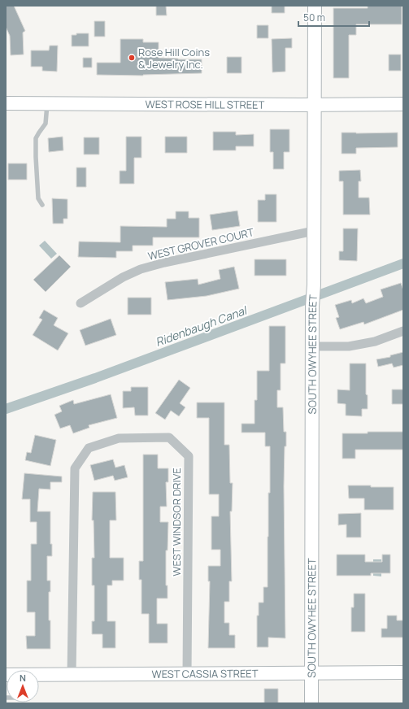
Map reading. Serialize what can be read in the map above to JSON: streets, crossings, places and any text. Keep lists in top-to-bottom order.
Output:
{
  "streets": {
    "street": [
      "WEST ROSE HILL STREET",
      "WEST GROVER COURT",
      "SOUTH OWYHEE STREET",
      "WEST WINDSOR DRIVE",
      "WEST CASSIA STREET"
    ]
  },
  "crossings": [
    ["WEST ROSE HILL STREET", "SOUTH OWYHEE STREET"],
    ["WEST GROVER COURT", "SOUTH OWYHEE STREET"],
    ["SOUTH OWYHEE STREET", "WEST CASSIA STREET"],
    ["WEST WINDSOR DRIVE", "WEST CASSIA STREET"]
  ],
  "water": ["Ridenbaugh Canal"],
  "places": ["Rose Hill Coins & Jewelry Inc."],
  "scale_bar": "50 m",
  "north": "top"
}
